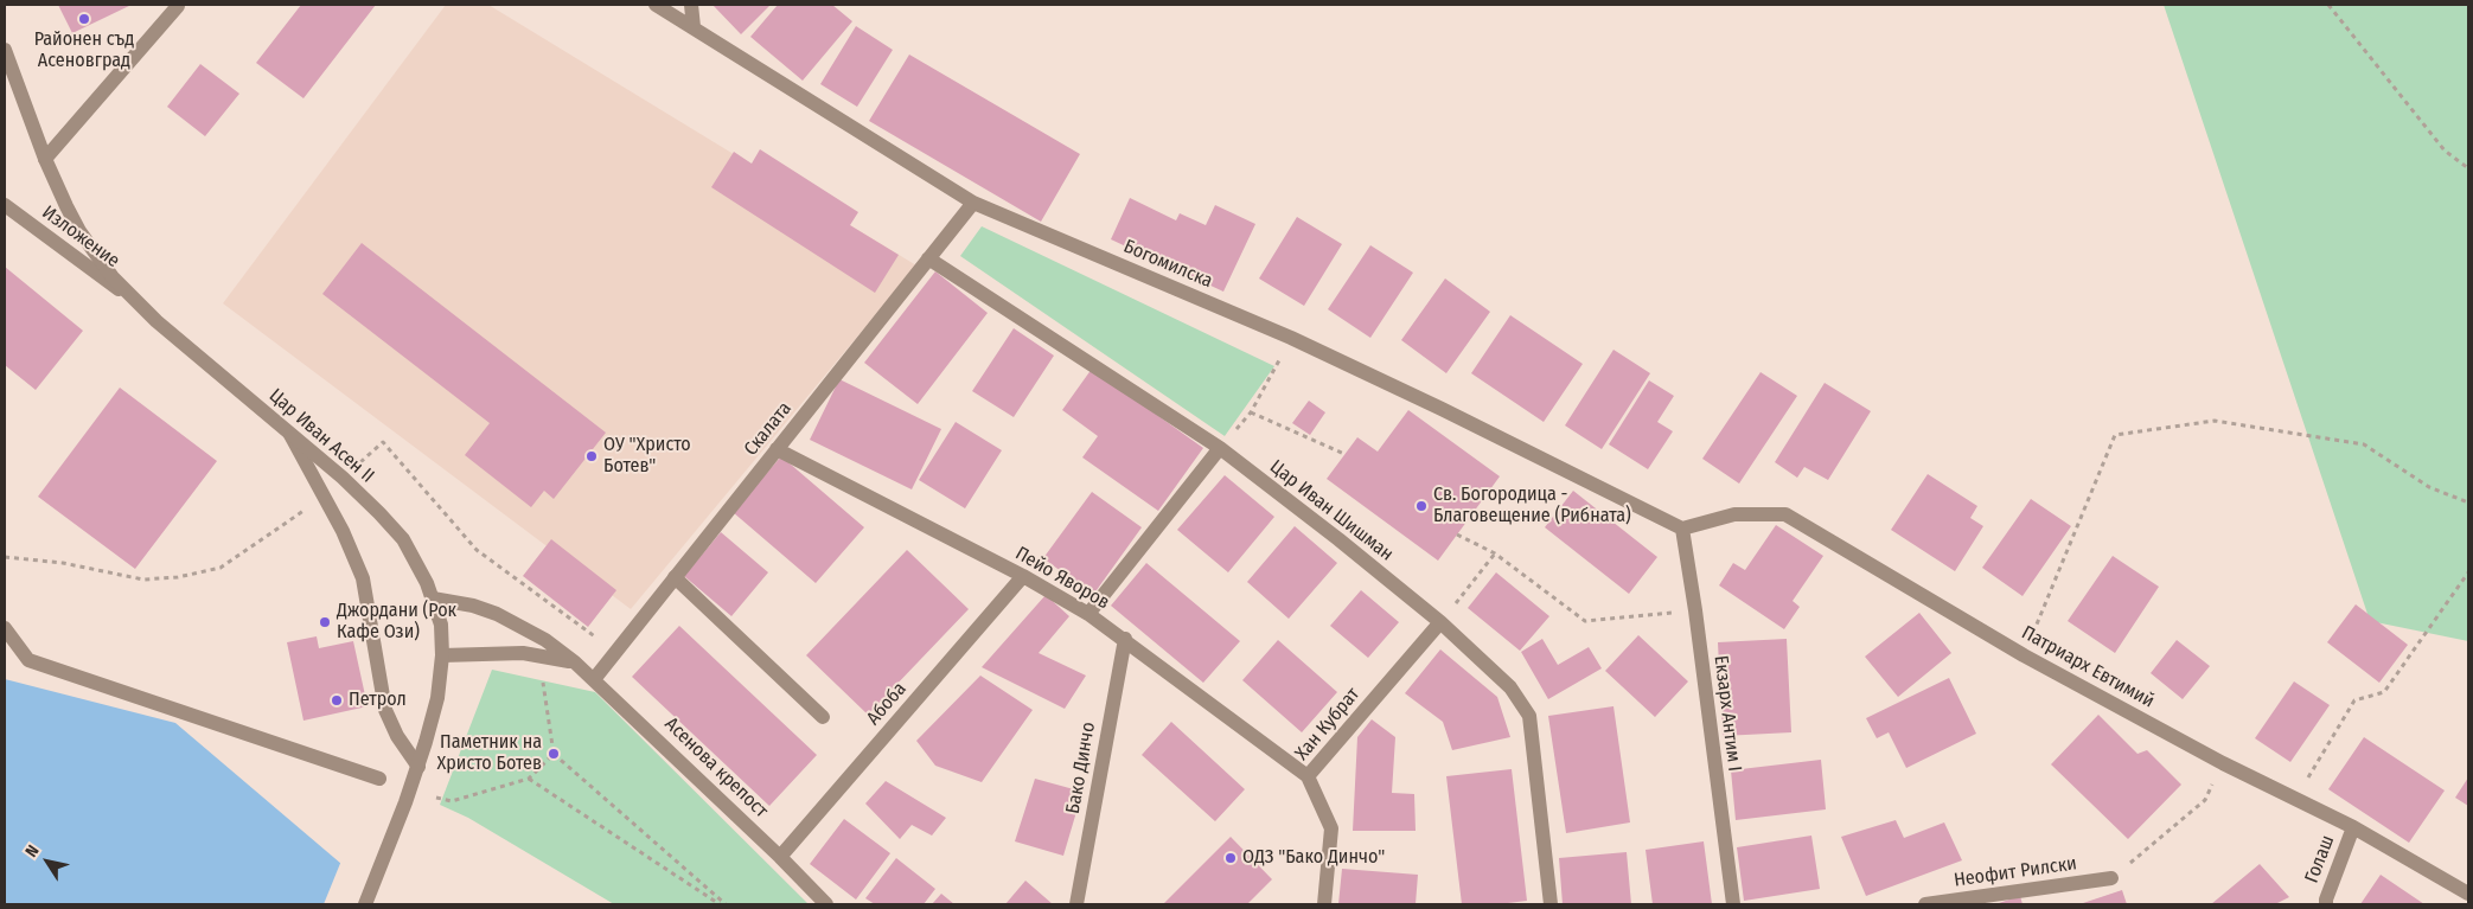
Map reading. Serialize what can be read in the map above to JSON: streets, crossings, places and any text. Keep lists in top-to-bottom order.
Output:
{
  "streets": {
    "street": [
      "Изложение",
      "Богомилска",
      "Скалата",
      "Цар Иван Асен II",
      "Цар Иван Шишман",
      "Пейо Яворов",
      "Патриарх Евтимий",
      "Абоба",
      "Екзарх Антим I",
      "Хан Кубрат",
      "Асенова крепост",
      "Бако Динчо",
      "Голаш",
      "Неофит Рилски"
    ]
  },
  "crossings": [
    ["Изложение", "Цар Иван Асен II"],
    ["Богомилска", "Скалата"],
    ["Богомилска", "Патриарх Евтимий"],
    ["Богомилска", "Екзарх Антим I"],
    ["Скалата", "Цар Иван Шишман"],
    ["Скалата", "Пейо Яворов"],
    ["Скалата", "Асенова крепост"],
    ["Цар Иван Асен II", "Асенова крепост"],
    ["Цар Иван Шишман", "Хан Кубрат"],
    ["Пейо Яворов", "Абоба"],
    ["Пейо Яворов", "Хан Кубрат"],
    ["Пейо Яворов", "Бако Динчо"],
    ["Патриарх Евтимий", "Екзарх Антим I"],
    ["Патриарх Евтимий", "Голаш"],
    ["Абоба", "Асенова крепост"]
  ],
  "places": [
    "Районен съд Асеновград",
    "ОУ \"Христо Ботев\"",
    "Св. Богородица - Благовещение (Рибната)",
    "Джордани (Рок Кафе Ози)",
    "Петрол",
    "Паметник на Христо Ботев",
    "ОДЗ \"Бако Динчо\""
  ],
  "north": "top left"
}
